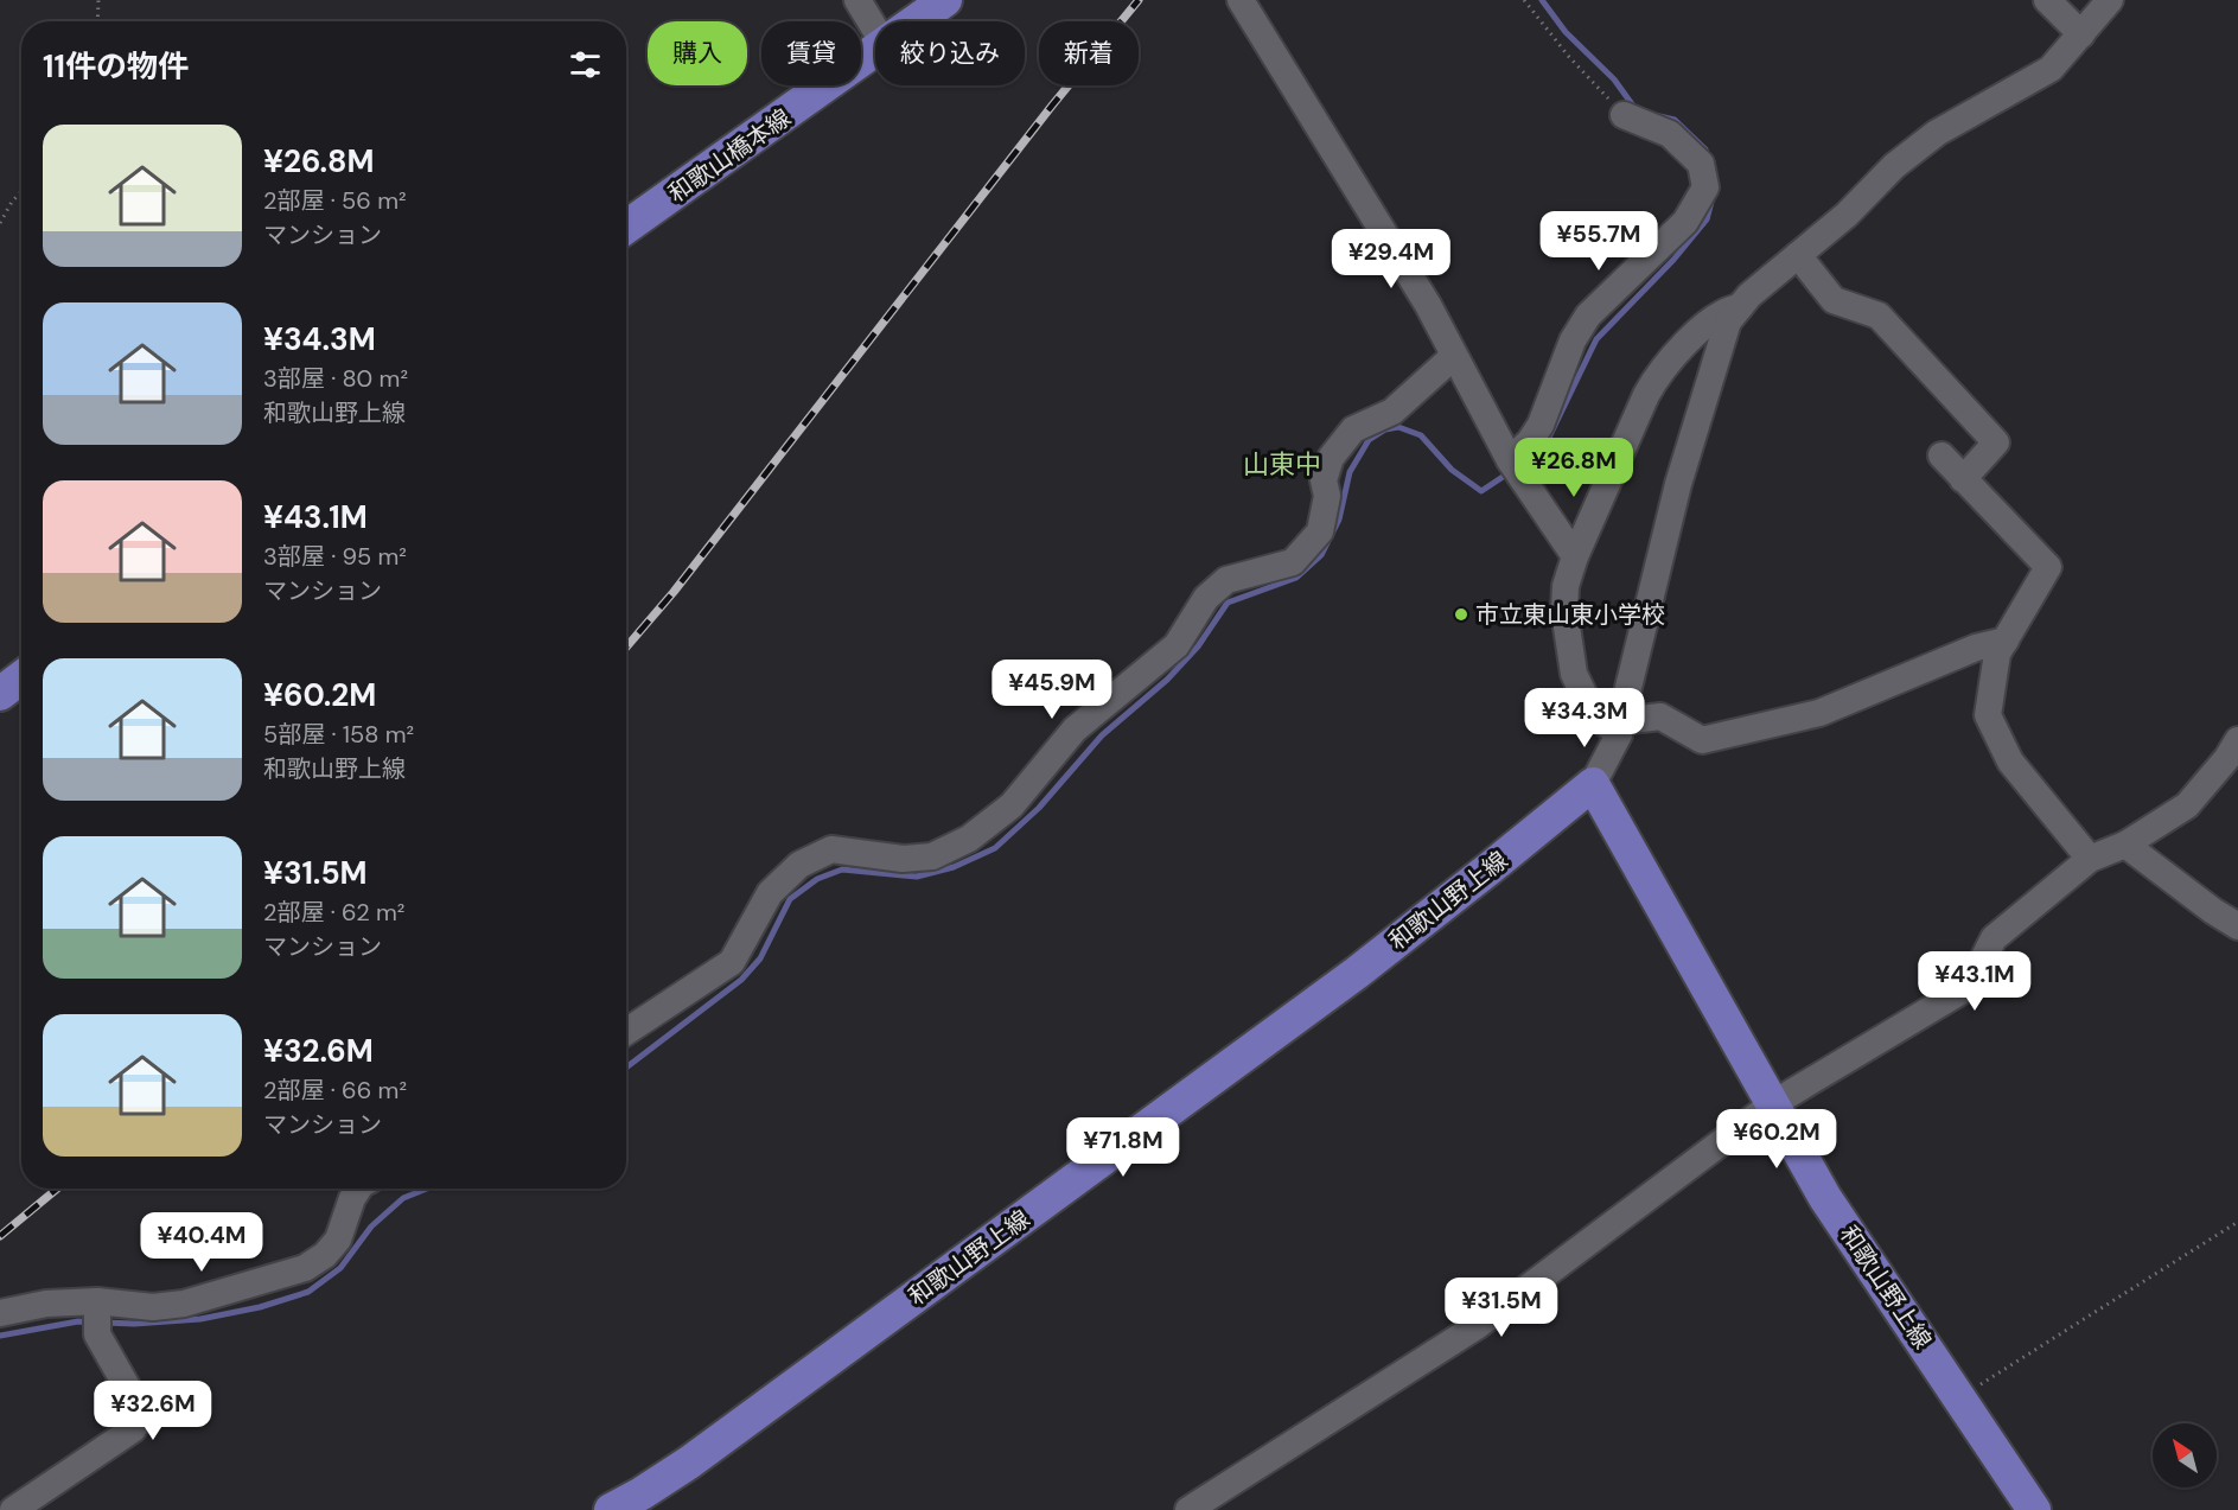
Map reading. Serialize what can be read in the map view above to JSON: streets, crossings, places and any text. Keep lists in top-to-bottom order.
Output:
{
  "streets": {
    "main road": ["和歌山橋本線", "和歌山野上線"]
  },
  "districts": ["山東中"],
  "places": ["市立東山東小学校"],
  "north": "top left",
  "page": {
    "chip": [
      "購入",
      "賃貸",
      "絞り込み",
      "新着"
    ],
    "heading": "11件の物件",
    "list": [
      {
        "name": "¥26.8M",
        "note": "2部屋 · 56 m² · マンション"
      },
      {
        "name": "¥34.3M",
        "note": "3部屋 · 80 m² · 和歌山野上線"
      },
      {
        "name": "¥43.1M",
        "note": "3部屋 · 95 m² · マンション"
      },
      {
        "name": "¥60.2M",
        "note": "5部屋 · 158 m² · 和歌山野上線"
      },
      {
        "name": "¥31.5M",
        "note": "2部屋 · 62 m² · マンション"
      },
      {
        "name": "¥32.6M",
        "note": "2部屋 · 66 m² · マンション"
      }
    ],
    "price": [
      "¥55.7M",
      "¥29.4M",
      "¥26.8M",
      "¥45.9M",
      "¥34.3M",
      "¥43.1M",
      "¥60.2M",
      "¥71.8M",
      "¥40.4M",
      "¥31.5M",
      "¥32.6M"
    ]
  }
}
